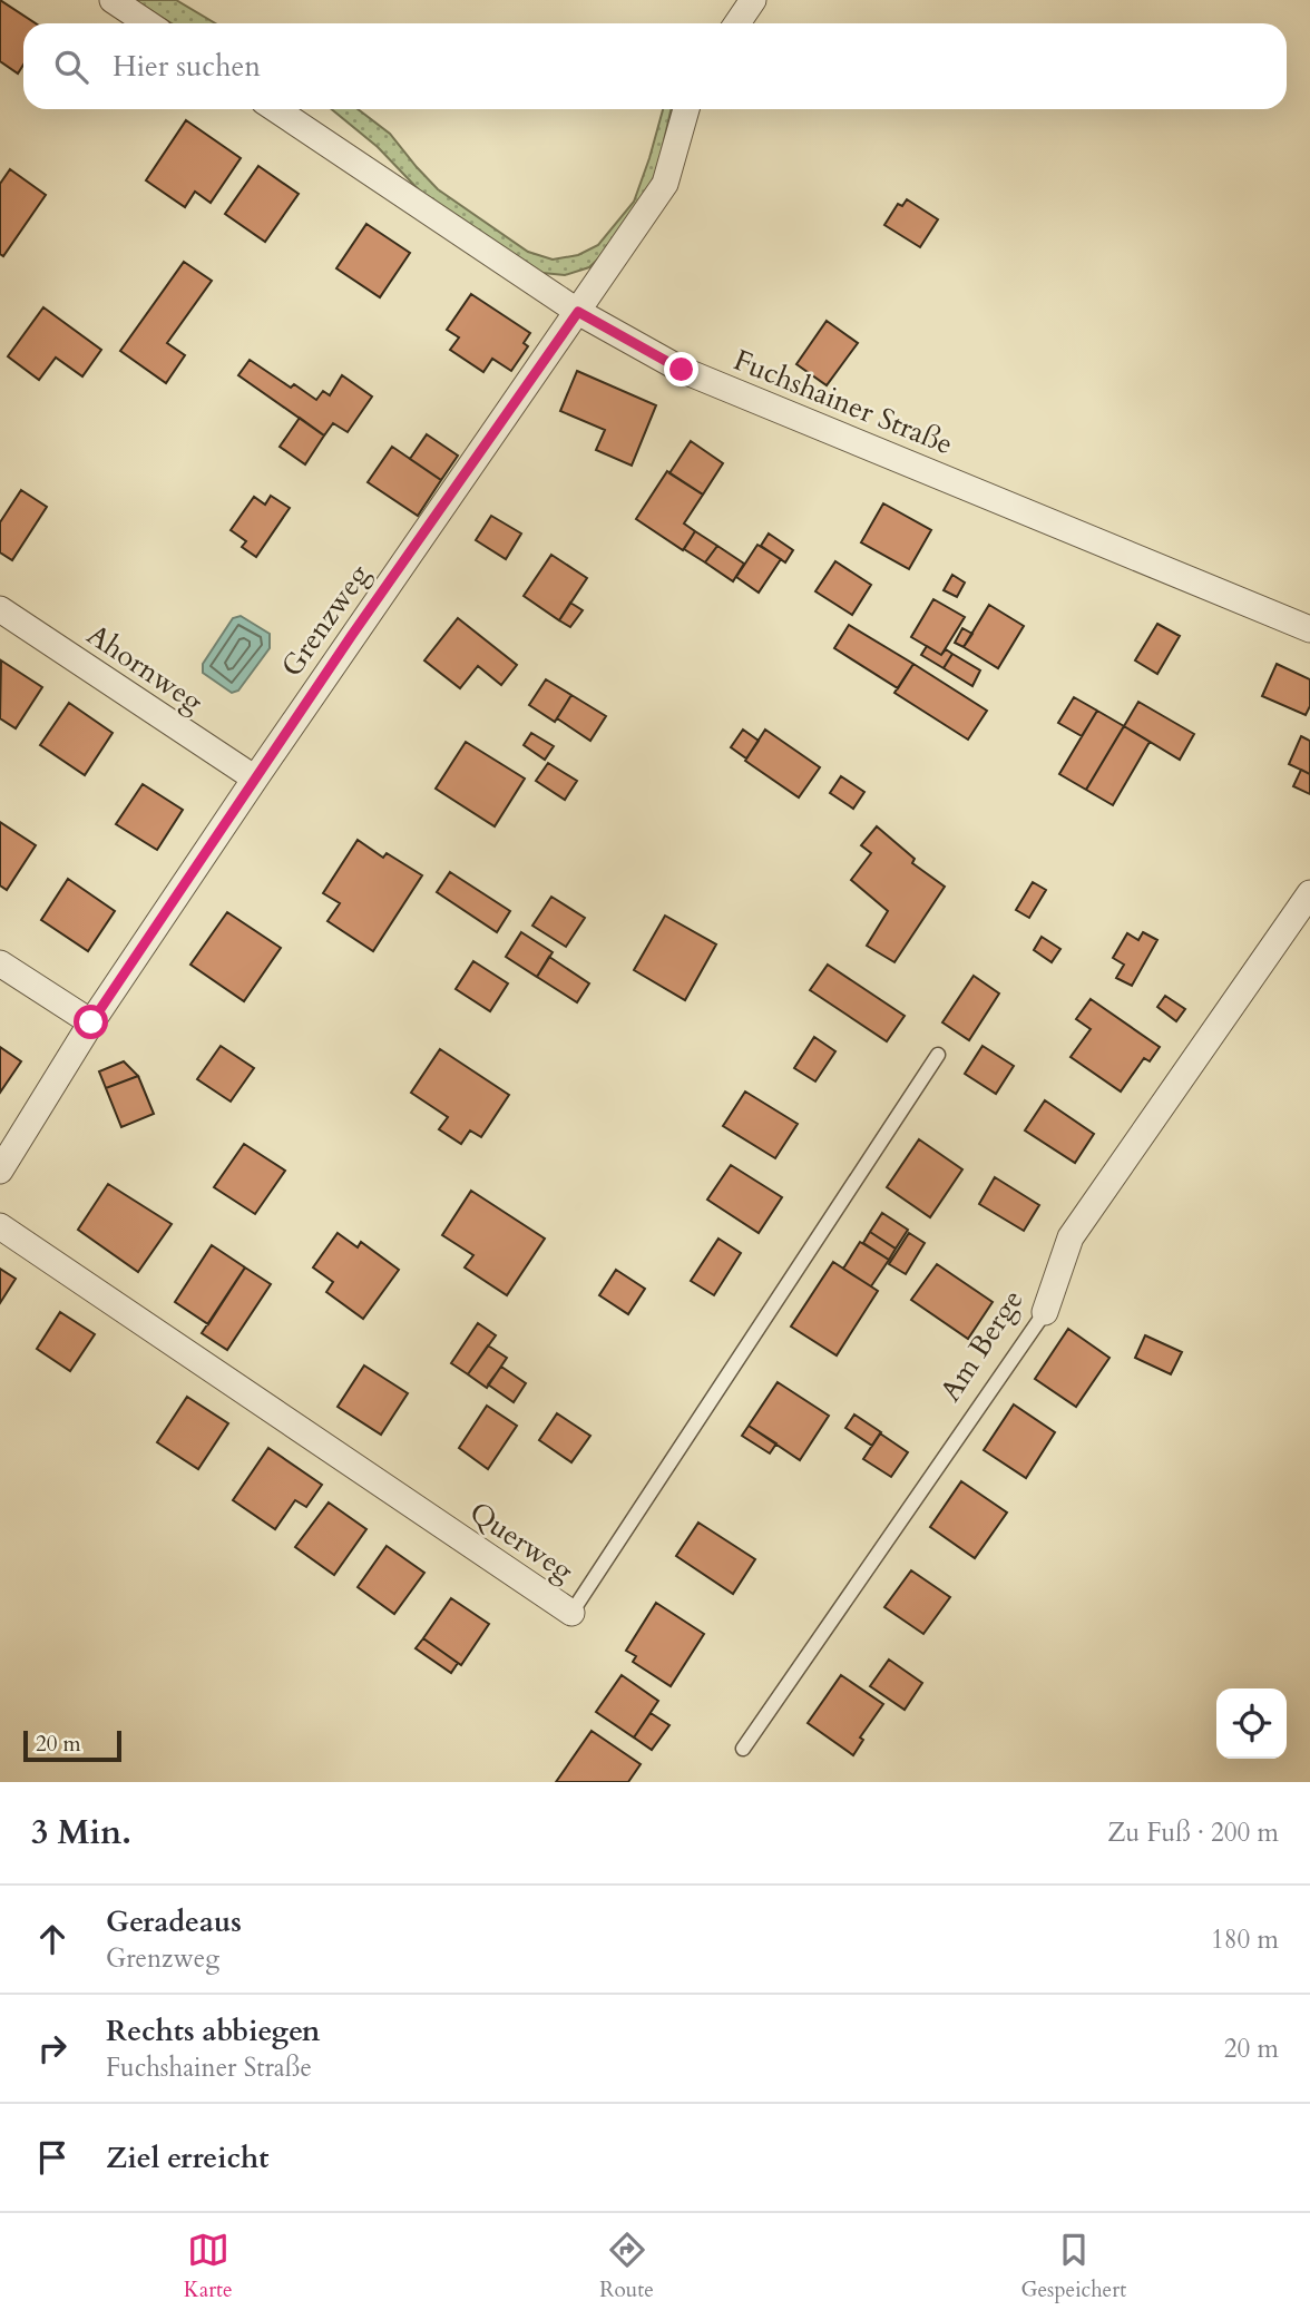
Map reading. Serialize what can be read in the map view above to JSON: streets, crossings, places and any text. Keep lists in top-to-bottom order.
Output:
{
  "streets": {
    "street": [
      "Fuchshainer Straße",
      "Grenzweg",
      "Ahornweg",
      "Am Berge",
      "Querweg"
    ]
  },
  "crossings": [
    ["Fuchshainer Straße", "Grenzweg"],
    ["Grenzweg", "Ahornweg"]
  ],
  "scale_bar": "20 m",
  "page": {
    "search": "Hier suchen",
    "scale": "20 m",
    "heading": ["3 Min.", "Zu Fuß · 200 m"],
    "list": [
      ["Geradeaus", "Grenzweg", "180 m"],
      ["Rechts abbiegen", "Fuchshainer Straße", "20 m"],
      "Ziel erreicht"
    ],
    "nav": ["Karte", "Route", "Gespeichert"]
  }
}
